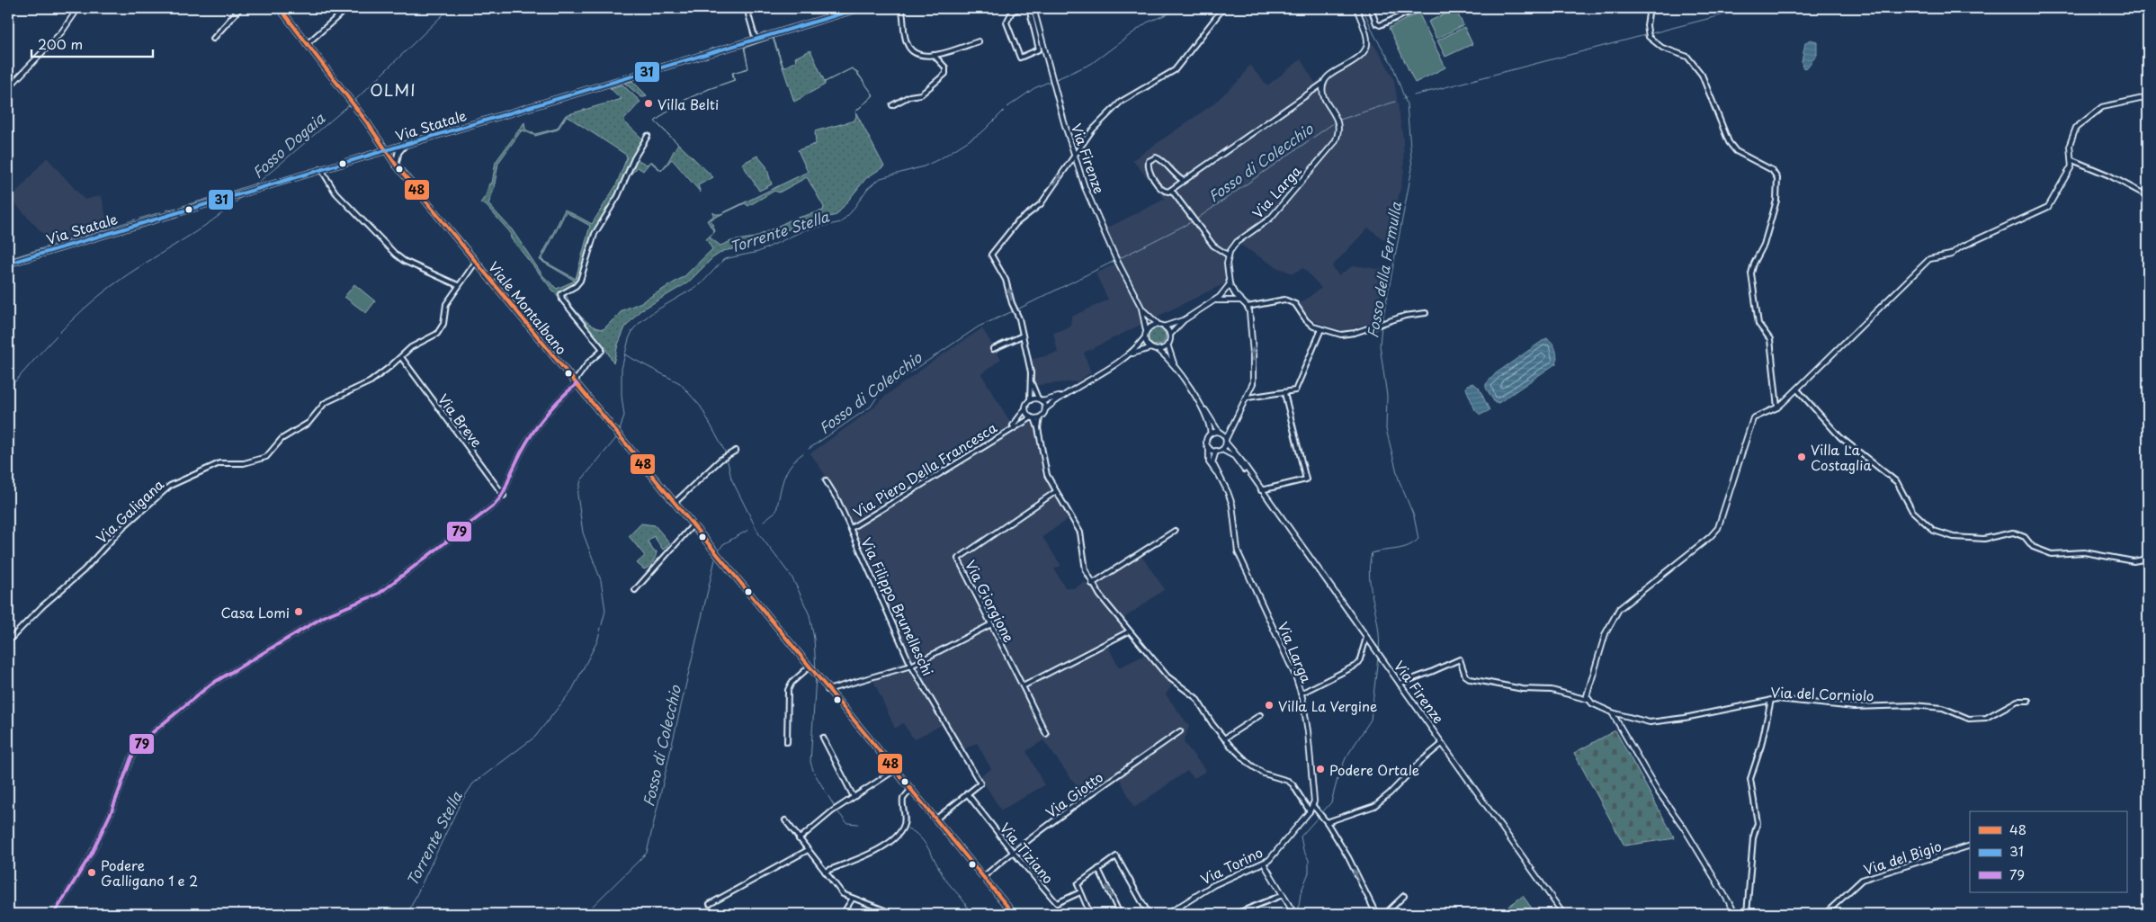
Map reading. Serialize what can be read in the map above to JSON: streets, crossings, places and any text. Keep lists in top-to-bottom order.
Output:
{
  "streets": {
    "main road": ["Via Statale", "Viale Montalbano"],
    "street": [
      "Via Firenze",
      "Via Larga",
      "Via Breve",
      "Via Piero Della Francesca",
      "Via Galigana",
      "Via Giorgione",
      "Via Filippo Brunelleschi",
      "Via del Corniolo",
      "Via Giotto",
      "Via Tiziano",
      "Via del Bigio",
      "Via Torino"
    ]
  },
  "crossings": [
    ["Via Statale", "Viale Montalbano"],
    ["Via Firenze", "Via Larga"],
    ["Via Larga", "Via Torino"],
    ["Viale Montalbano", "Via Galigana"],
    ["Viale Montalbano", "Via Filippo Brunelleschi"],
    ["Viale Montalbano", "Via Giotto"],
    ["Via Breve", "Via Galigana"],
    ["Via Piero Della Francesca", "Via Filippo Brunelleschi"],
    ["Via Filippo Brunelleschi", "Via Tiziano"],
    ["Via Giotto", "Via Tiziano"]
  ],
  "districts": ["OLMI"],
  "water": [
    "Fosso Dogaia",
    "Fosso di Colecchio",
    "Torrente Stella",
    "Fosso della Fermulla"
  ],
  "places": [
    "Villa Belti",
    "Villa La Costaglia",
    "Casa Lomi",
    "Villa La Vergine",
    "Podere Ortale",
    "Podere Galligano 1 e 2"
  ],
  "lines": ["transit line 48", "transit line 31", "transit line 79"],
  "legend": ["48", "31", "79"],
  "scale_bar": "200 m"
}
